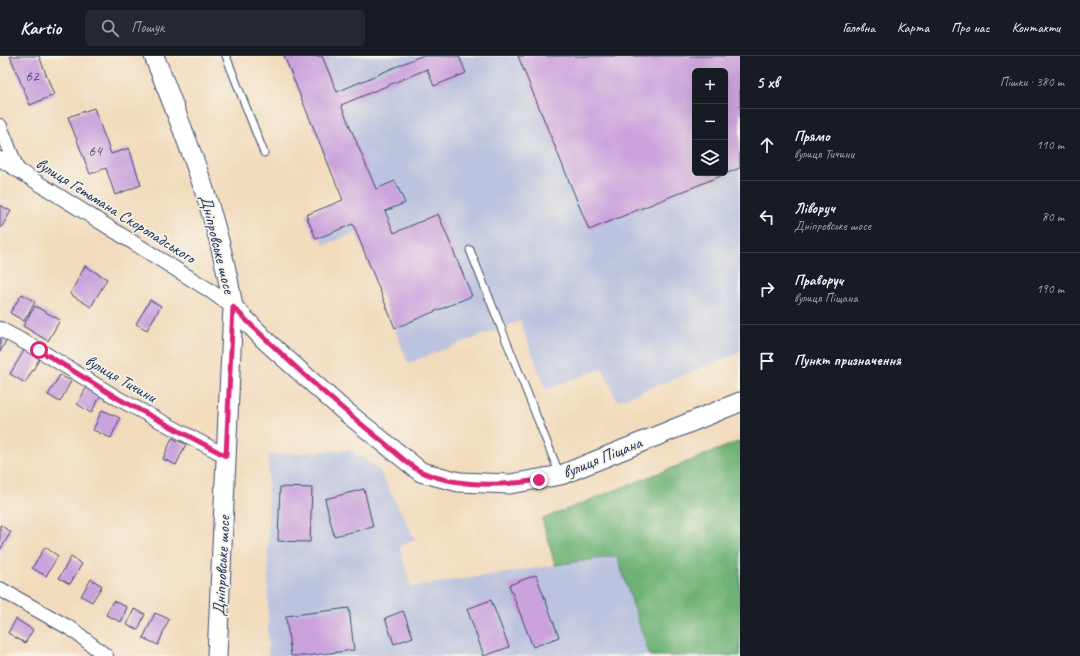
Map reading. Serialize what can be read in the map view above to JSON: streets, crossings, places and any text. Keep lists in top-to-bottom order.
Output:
{
  "streets": {
    "street": [
      "вулиця Гетьмана Скоропадського",
      "Дніпровське шосе",
      "вулиця Тичини",
      "вулиця Піщана"
    ]
  },
  "crossings": [
    ["вулиця Гетьмана Скоропадського", "Дніпровське шосе"],
    ["вулиця Гетьмана Скоропадського", "вулиця Піщана"],
    ["Дніпровське шосе", "вулиця Тичини"],
    ["Дніпровське шосе", "вулиця Піщана"]
  ],
  "house_numbers": ["62", "64"],
  "page": {
    "header": "Kartio",
    "search": "Пошук",
    "nav": [
      "Головна",
      "Карта",
      "Про нас",
      "Контакти"
    ],
    "heading": ["5 хв", "Пішки · 380 m"],
    "map_buttons": ["+", "−"],
    "list": [
      ["Прямо", "вулиця Тичини", "110 m"],
      ["Ліворуч", "Дніпровське шосе", "80 m"],
      ["Праворуч", "вулиця Піщана", "190 m"],
      "Пункт призначення"
    ]
  }
}
